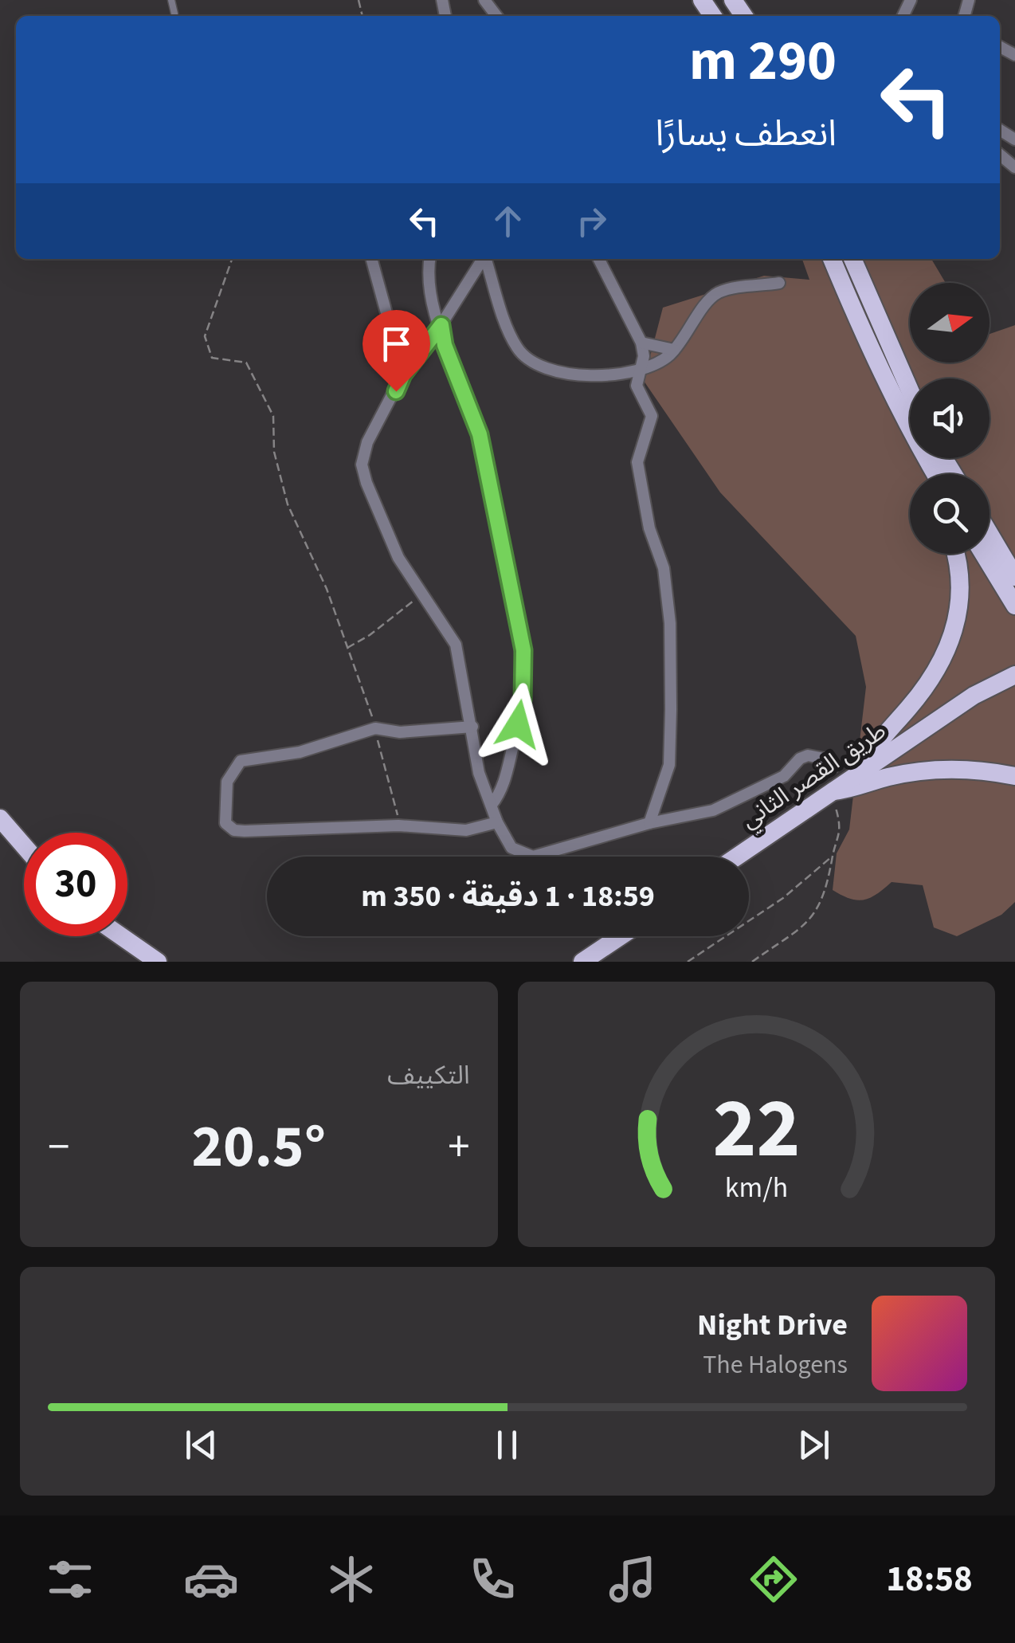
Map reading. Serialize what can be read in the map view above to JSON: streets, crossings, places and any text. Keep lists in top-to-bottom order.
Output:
{
  "streets": {
    "main road": ["طريق القصر الثاني"]
  },
  "north": "right",
  "page": {
    "turn": ["290 m", "انعطف يسارًا"],
    "limit": "30",
    "trip": "18:59 · 1 دقيقة · 350 m",
    "tile": "التكييف",
    "heat": ["−", "20.5°", "+"],
    "song": ["Night Drive", "The Halogens"],
    "tabs": "18:58",
    "gauge": ["22", "km/h"]
  }
}
